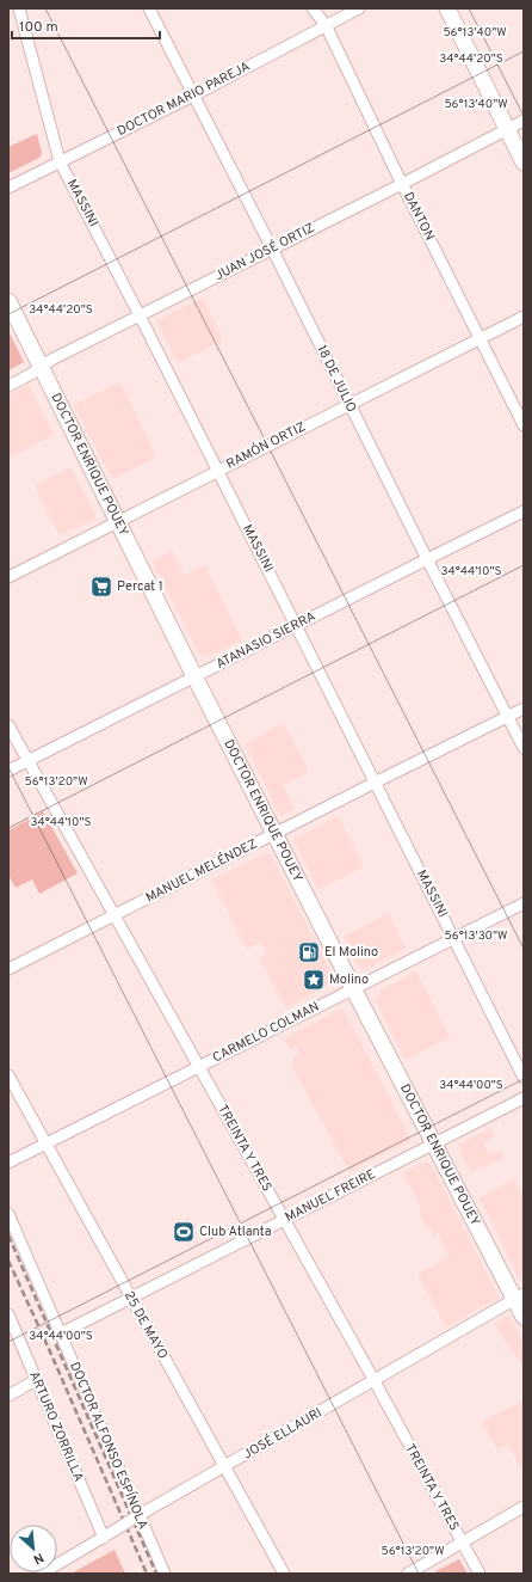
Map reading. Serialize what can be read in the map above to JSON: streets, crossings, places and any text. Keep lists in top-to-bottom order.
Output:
{
  "streets": {
    "street": [
      "DOCTOR MARIO PAREJA",
      "MASSINI",
      "DANTON",
      "JUAN JOSÉ ORTIZ",
      "18 DE JULIO",
      "RAMÓN ORTIZ",
      "DOCTOR ENRIQUE POUEY",
      "ATANASIO SIERRA",
      "MANUEL MELÉNDEZ",
      "CARMELO COLMAN",
      "TREINTA Y TRES",
      "MANUEL FREIRE",
      "25 DE MAYO",
      "ARTURO ZORRILLA",
      "JOSÉ ELLAURI",
      "DOCTOR ALFONSO ESPÍNOLA"
    ]
  },
  "crossings": [
    ["DOCTOR MARIO PAREJA", "MASSINI"],
    ["DOCTOR MARIO PAREJA", "DANTON"],
    ["DOCTOR MARIO PAREJA", "18 DE JULIO"],
    ["MASSINI", "JUAN JOSÉ ORTIZ"],
    ["MASSINI", "RAMÓN ORTIZ"],
    ["MASSINI", "ATANASIO SIERRA"],
    ["MASSINI", "MANUEL MELÉNDEZ"],
    ["MASSINI", "CARMELO COLMAN"],
    ["DANTON", "JUAN JOSÉ ORTIZ"],
    ["DANTON", "RAMÓN ORTIZ"],
    ["JUAN JOSÉ ORTIZ", "18 DE JULIO"],
    ["JUAN JOSÉ ORTIZ", "DOCTOR ENRIQUE POUEY"],
    ["18 DE JULIO", "RAMÓN ORTIZ"],
    ["18 DE JULIO", "ATANASIO SIERRA"],
    ["18 DE JULIO", "MANUEL MELÉNDEZ"],
    ["RAMÓN ORTIZ", "DOCTOR ENRIQUE POUEY"],
    ["DOCTOR ENRIQUE POUEY", "ATANASIO SIERRA"],
    ["DOCTOR ENRIQUE POUEY", "MANUEL MELÉNDEZ"],
    ["DOCTOR ENRIQUE POUEY", "CARMELO COLMAN"],
    ["DOCTOR ENRIQUE POUEY", "MANUEL FREIRE"],
    ["DOCTOR ENRIQUE POUEY", "JOSÉ ELLAURI"],
    ["ATANASIO SIERRA", "TREINTA Y TRES"],
    ["MANUEL MELÉNDEZ", "TREINTA Y TRES"],
    ["CARMELO COLMAN", "TREINTA Y TRES"],
    ["CARMELO COLMAN", "25 DE MAYO"],
    ["TREINTA Y TRES", "MANUEL FREIRE"],
    ["TREINTA Y TRES", "JOSÉ ELLAURI"],
    ["MANUEL FREIRE", "25 DE MAYO"],
    ["MANUEL FREIRE", "DOCTOR ALFONSO ESPÍNOLA"],
    ["25 DE MAYO", "JOSÉ ELLAURI"],
    ["ARTURO ZORRILLA", "JOSÉ ELLAURI"],
    ["JOSÉ ELLAURI", "DOCTOR ALFONSO ESPÍNOLA"]
  ],
  "places": {
    "supermarket": ["Percat 1"],
    "fuel station": ["El Molino"],
    "place": ["Molino"],
    "sports": ["Club Atlanta"]
  },
  "scale_bar": "100 m",
  "north": "bottom right",
  "coordinates": [
    "56°13'40\"W",
    "34°44'20\"S",
    "34°44'10\"S",
    "56°13'20\"W",
    "56°13'30\"W",
    "34°44'00\"S"
  ]
}
